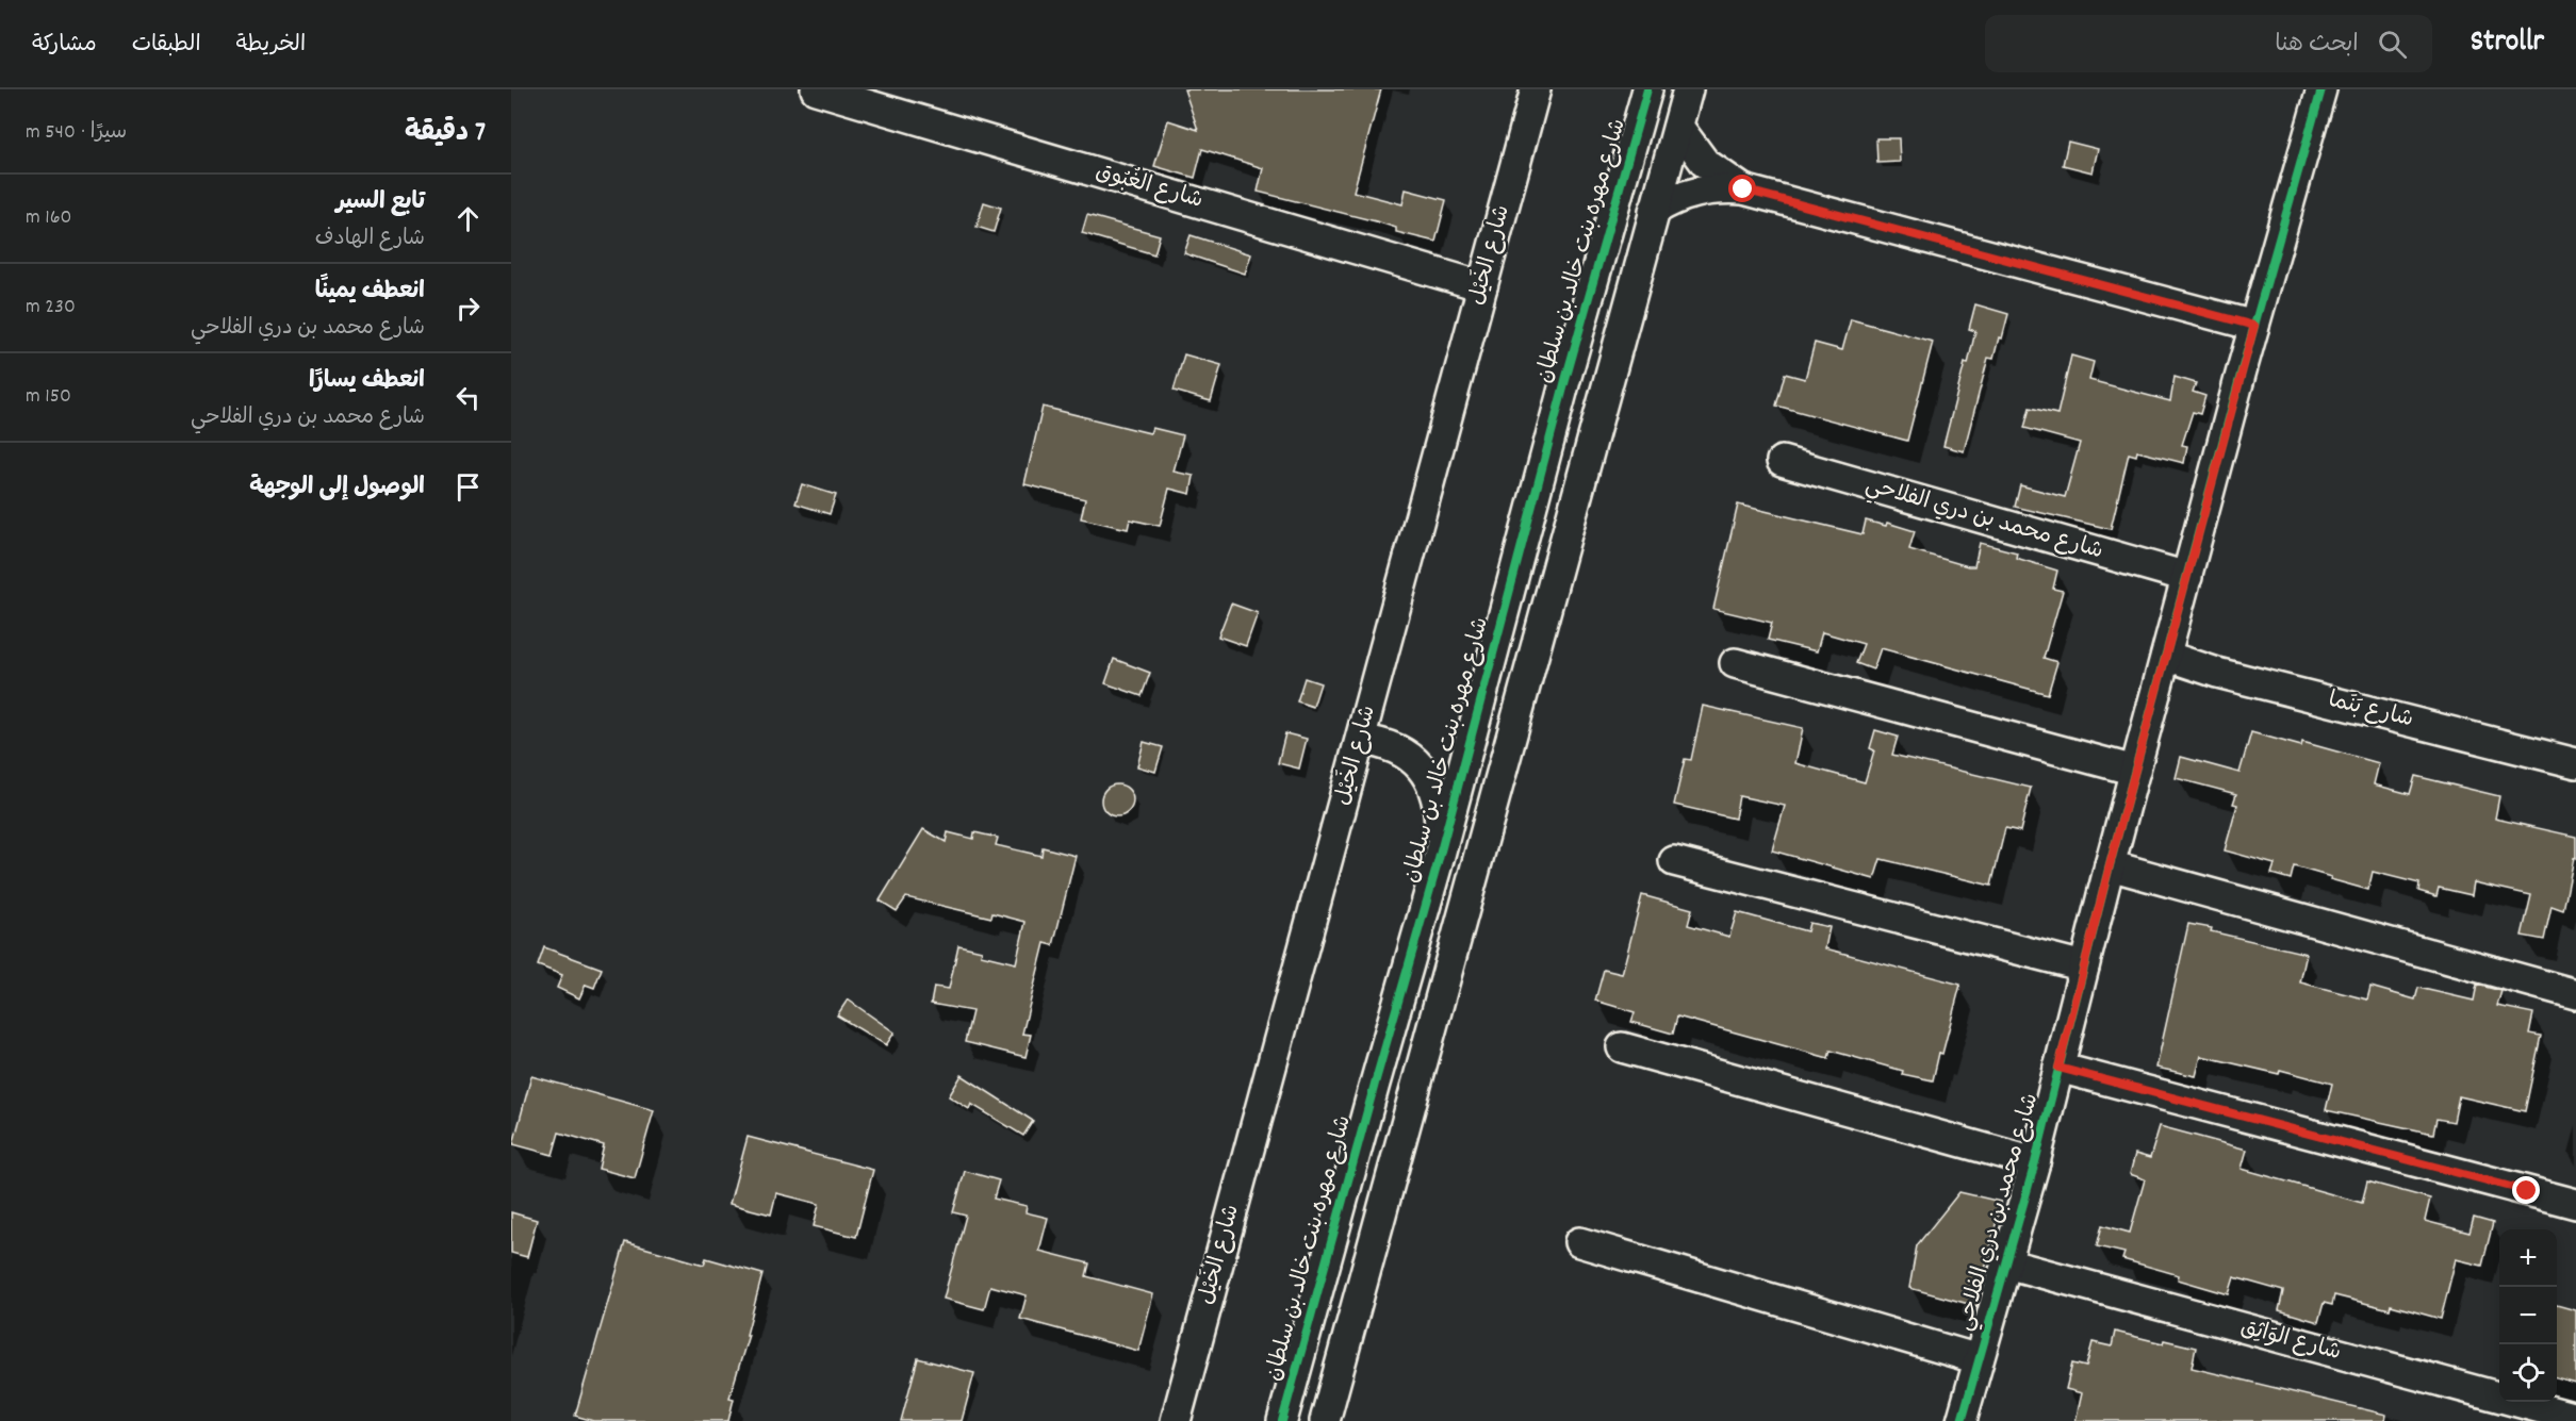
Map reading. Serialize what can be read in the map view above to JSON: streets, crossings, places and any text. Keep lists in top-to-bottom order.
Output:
{
  "streets": {
    "street": [
      "شارع الغُبُوق",
      "شارع مهره بنت خالد بن سلطان",
      "شارع الخَيْل",
      "شارع محمد بن دري الفلاحي",
      "شارع بَنَما",
      "شارع الوَاثِق"
    ]
  },
  "crossings": [
    ["شارع الغُبُوق", "شارع الخَيْل"],
    ["شارع محمد بن دري الفلاحي", "شارع بَنَما"],
    ["شارع محمد بن دري الفلاحي", "شارع الوَاثِق"]
  ],
  "page": {
    "header": "Strollr",
    "search": "ابحث هنا",
    "nav": ["الخريطة", "الطبقات", "مشاركة"],
    "heading": ["7 دقيقة", "سيرًا · 540 m"],
    "list": [
      ["تابع السير", "شارع الهادف", "160 m"],
      ["انعطف يمينًا", "شارع محمد بن دري الفلاحي", "230 m"],
      ["انعطف يسارًا", "شارع محمد بن دري الفلاحي", "150 m"],
      "الوصول إلى الوجهة"
    ],
    "map_buttons": ["+", "−"]
  }
}
